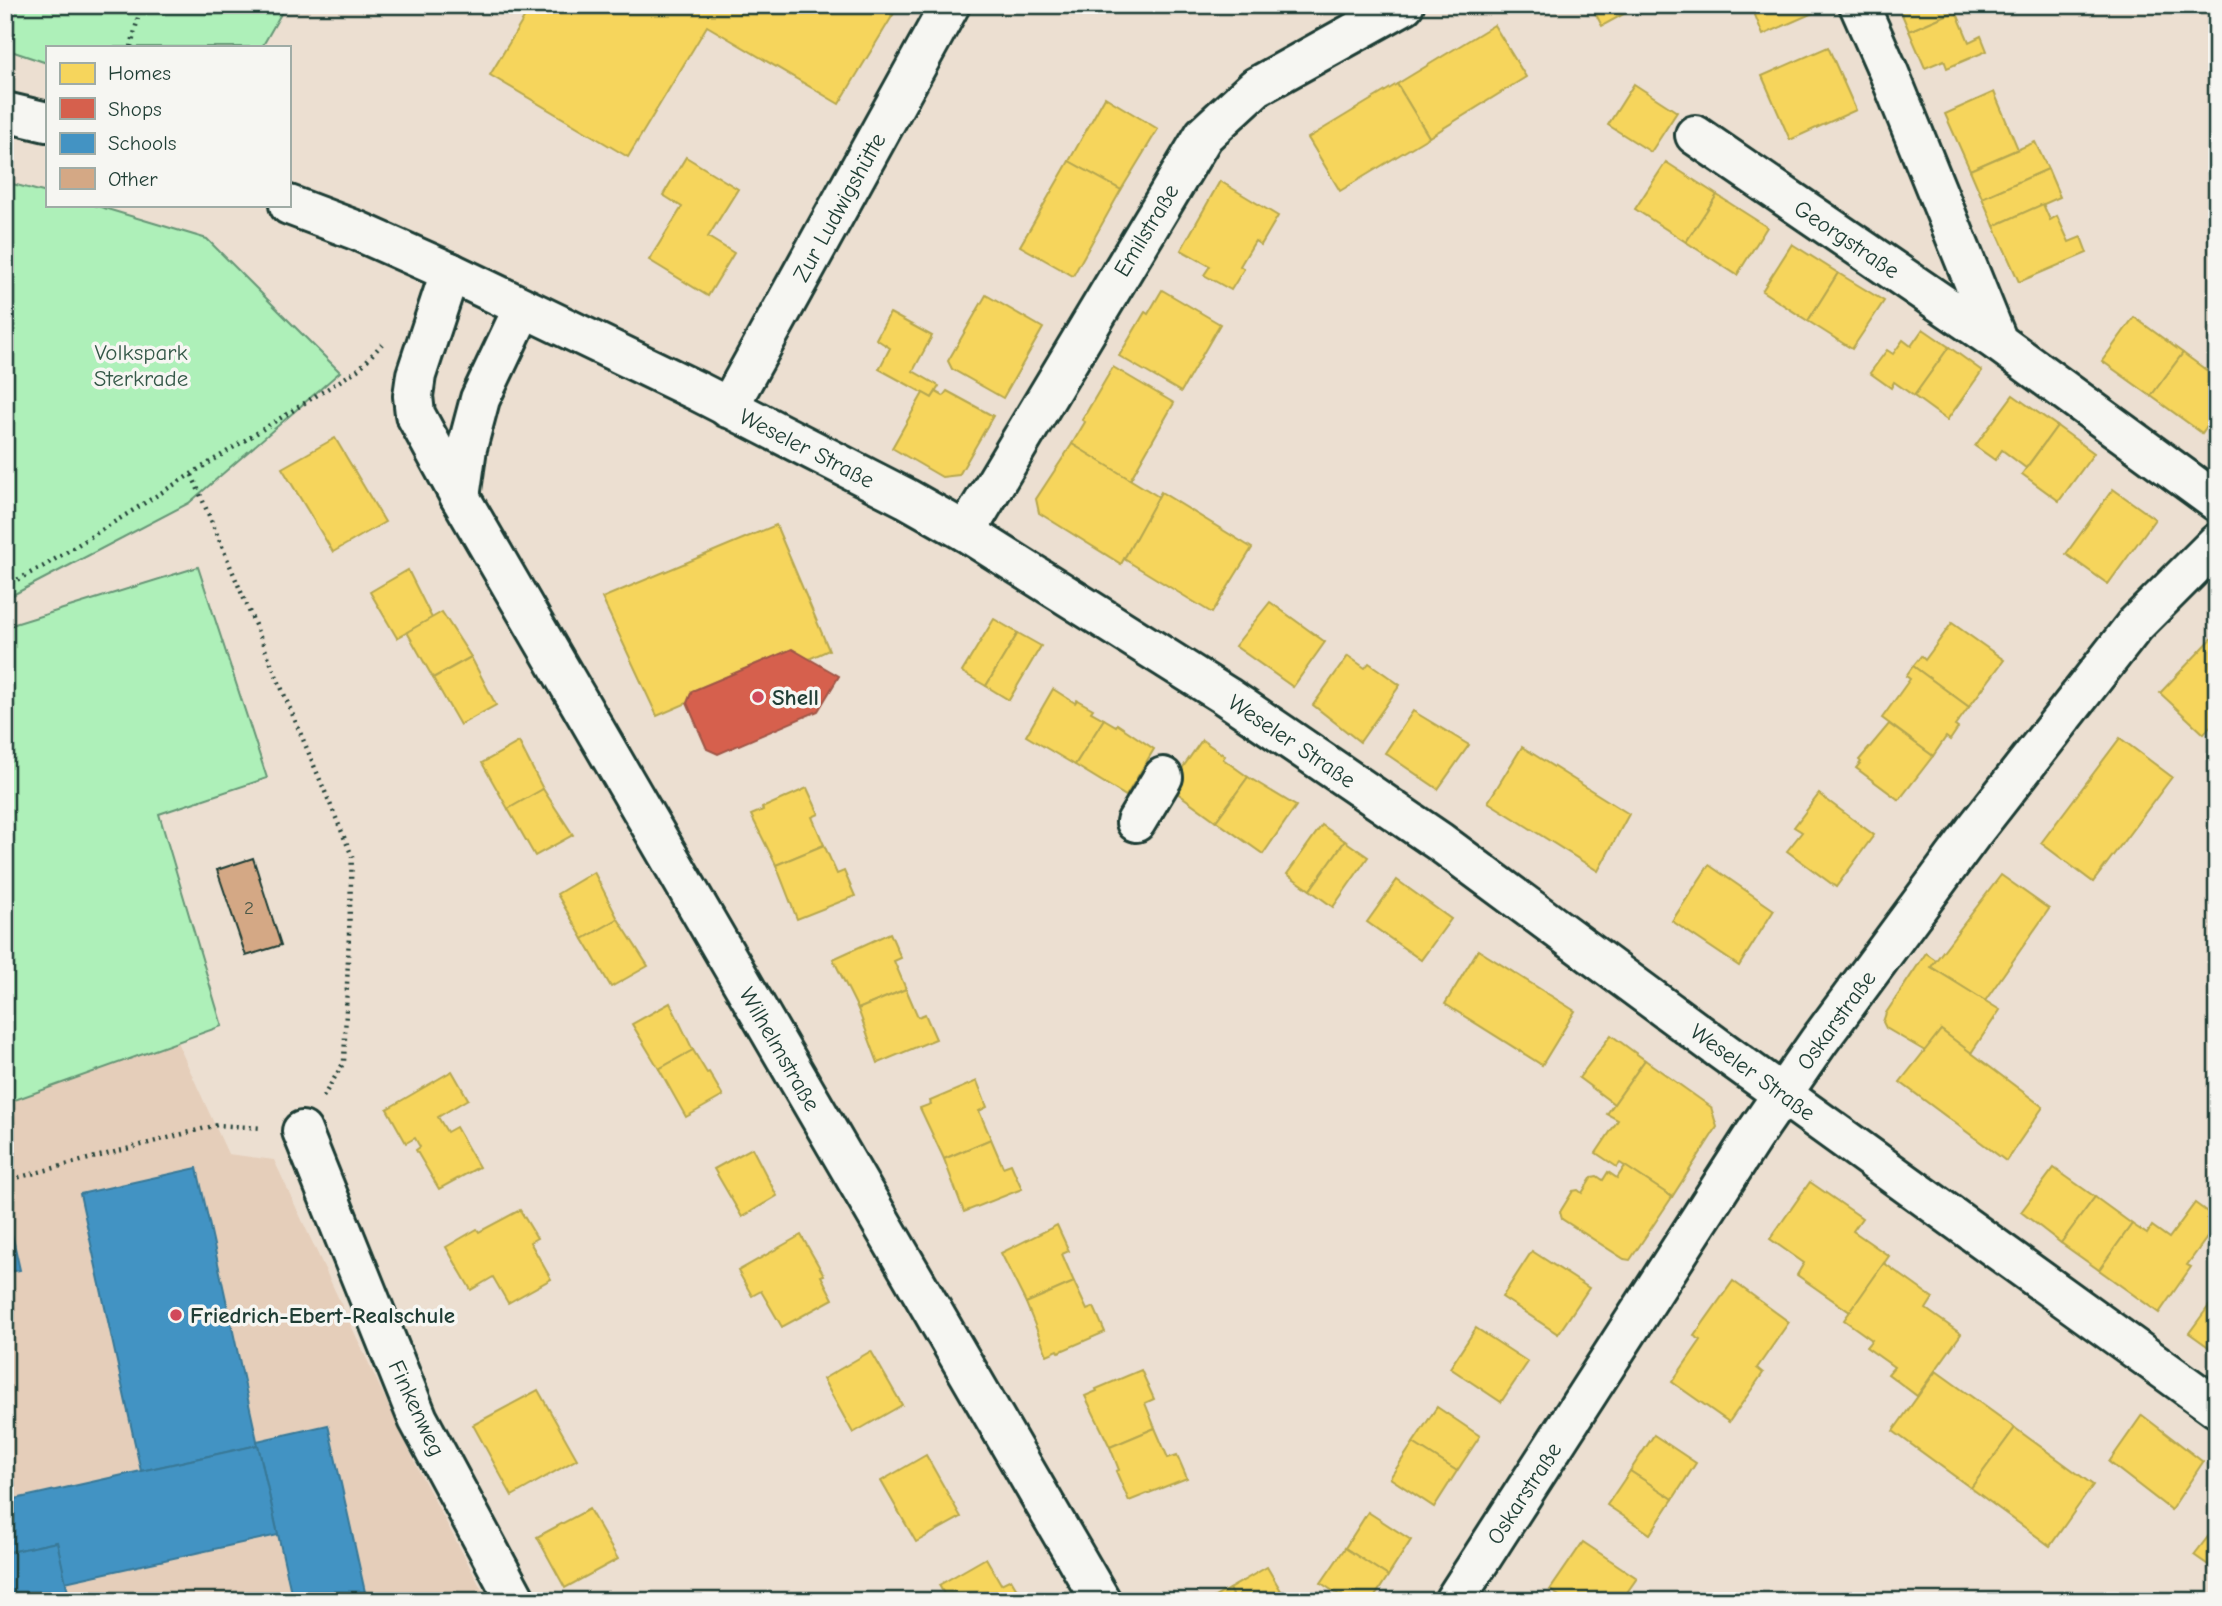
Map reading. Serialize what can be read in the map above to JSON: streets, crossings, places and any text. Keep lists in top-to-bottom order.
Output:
{
  "streets": {
    "street": [
      "Zur Ludwigshütte",
      "Emilstraße",
      "Georgstraße",
      "Weseler Straße",
      "Oskarstraße",
      "Wilhelmstraße",
      "Finkenweg"
    ]
  },
  "crossings": [
    ["Zur Ludwigshütte", "Weseler Straße"],
    ["Emilstraße", "Weseler Straße"],
    ["Weseler Straße", "Oskarstraße"],
    ["Weseler Straße", "Wilhelmstraße"]
  ],
  "parks": ["Volkspark Sterkrade"],
  "places": ["Shell", "Friedrich-Ebert-Realschule"],
  "house_numbers": ["2"],
  "legend": [
    "Homes",
    "Shops",
    "Schools",
    "Other"
  ]
}
